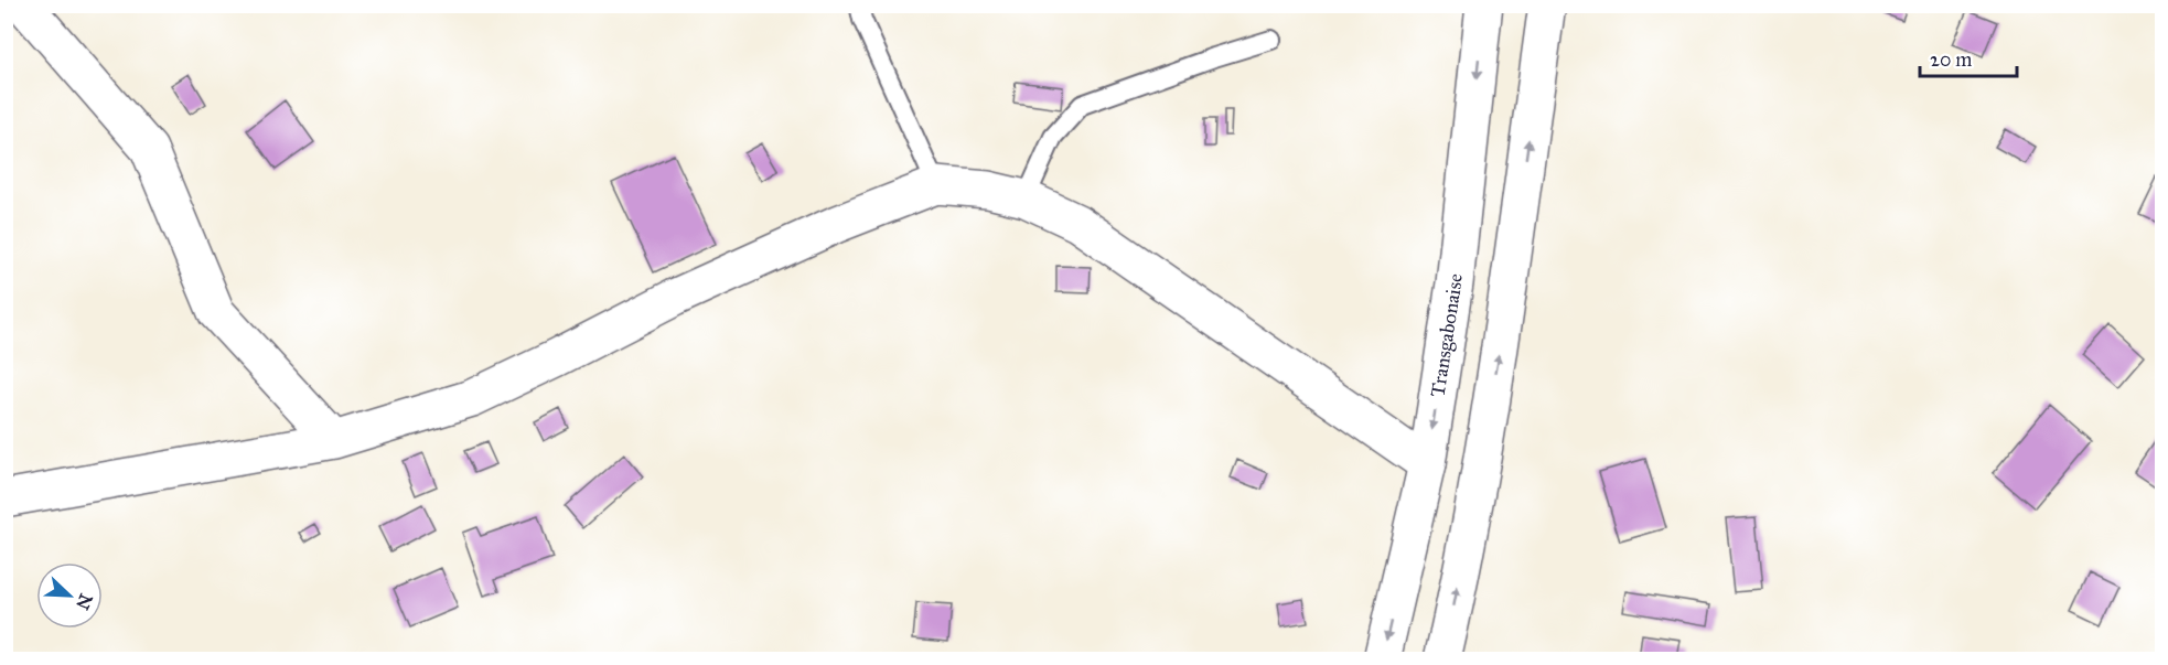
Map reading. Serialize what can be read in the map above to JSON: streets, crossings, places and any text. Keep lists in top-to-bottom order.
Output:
{
  "streets": {
    "main road": ["Transgabonaise"]
  },
  "scale_bar": "20 m",
  "north": "bottom right"
}
